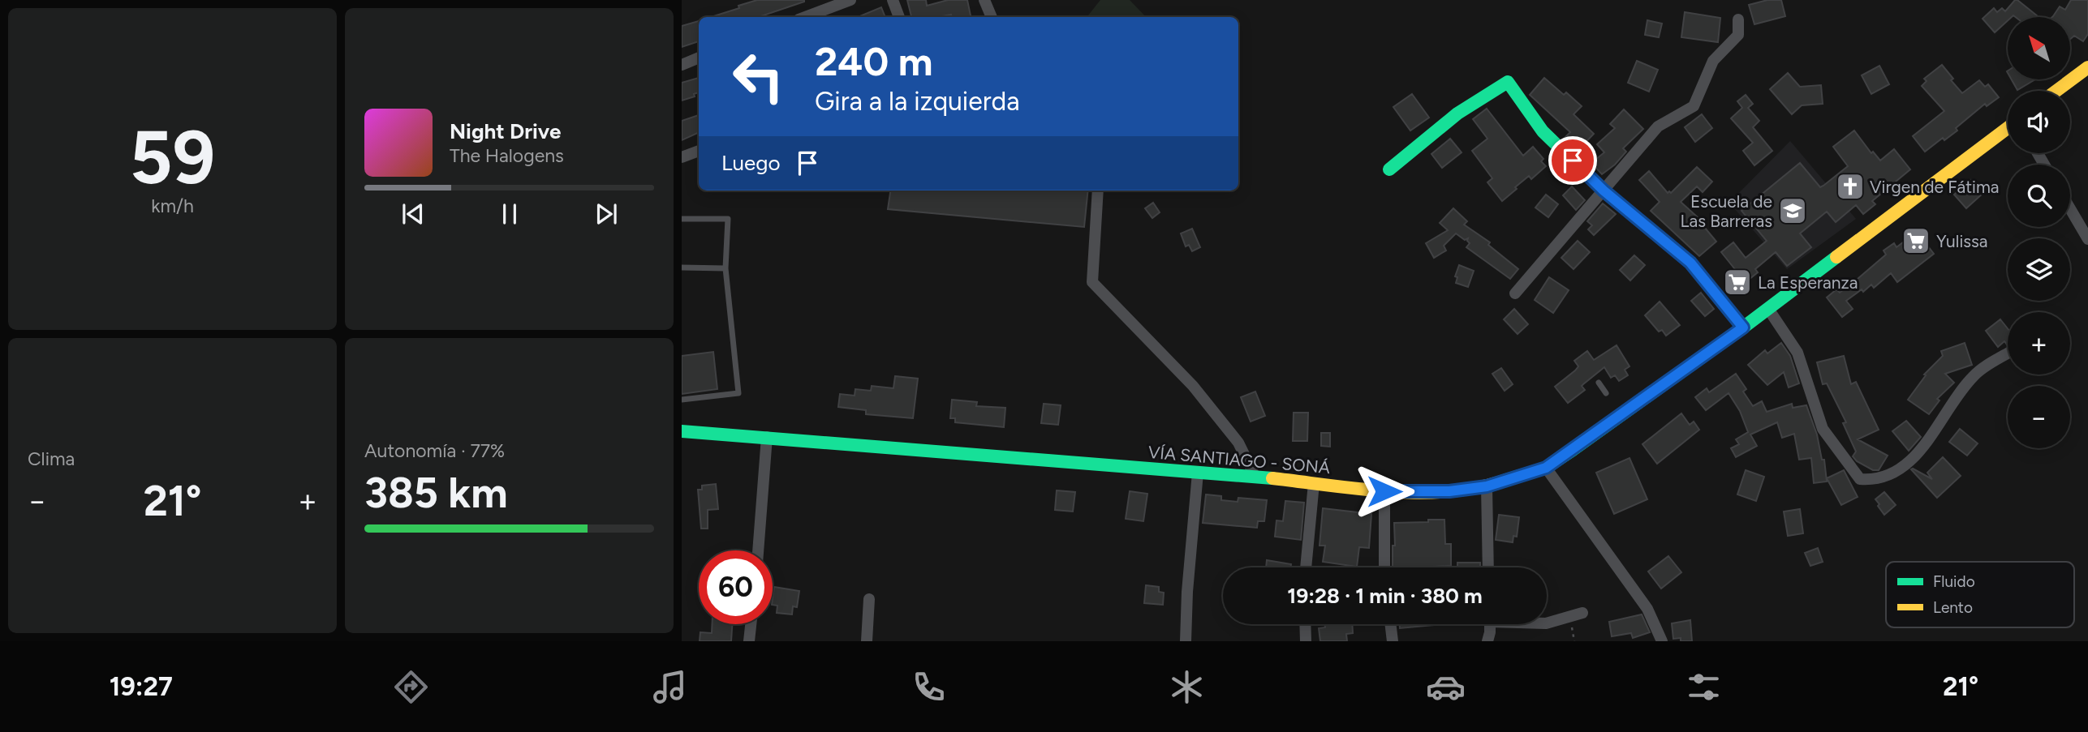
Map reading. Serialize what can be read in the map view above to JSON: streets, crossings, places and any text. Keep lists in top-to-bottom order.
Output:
{
  "streets": {
    "main road": ["VÍA SANTIAGO - SONÁ"]
  },
  "places": {
    "church": ["Virgen de Fátima"],
    "school or university": ["Escuela de Las Barreras"],
    "supermarket": ["Yulissa", "La Esperanza"]
  },
  "legend": ["Fluido", "Lento"],
  "north": "top left",
  "page": {
    "tile": [
      ["59", "km/h"],
      "Clima",
      ["Autonomía · 77%", "385 km"]
    ],
    "map_buttons": ["+", "−"],
    "turn": ["240 m", "Gira a la izquierda"],
    "song": ["Night Drive", "The Halogens"],
    "then": "Luego",
    "heat": ["−", "21°", "+"],
    "limit": "60",
    "trip": "19:28 · 1 min · 380 m",
    "tabs": ["19:27", "21°"]
  }
}
